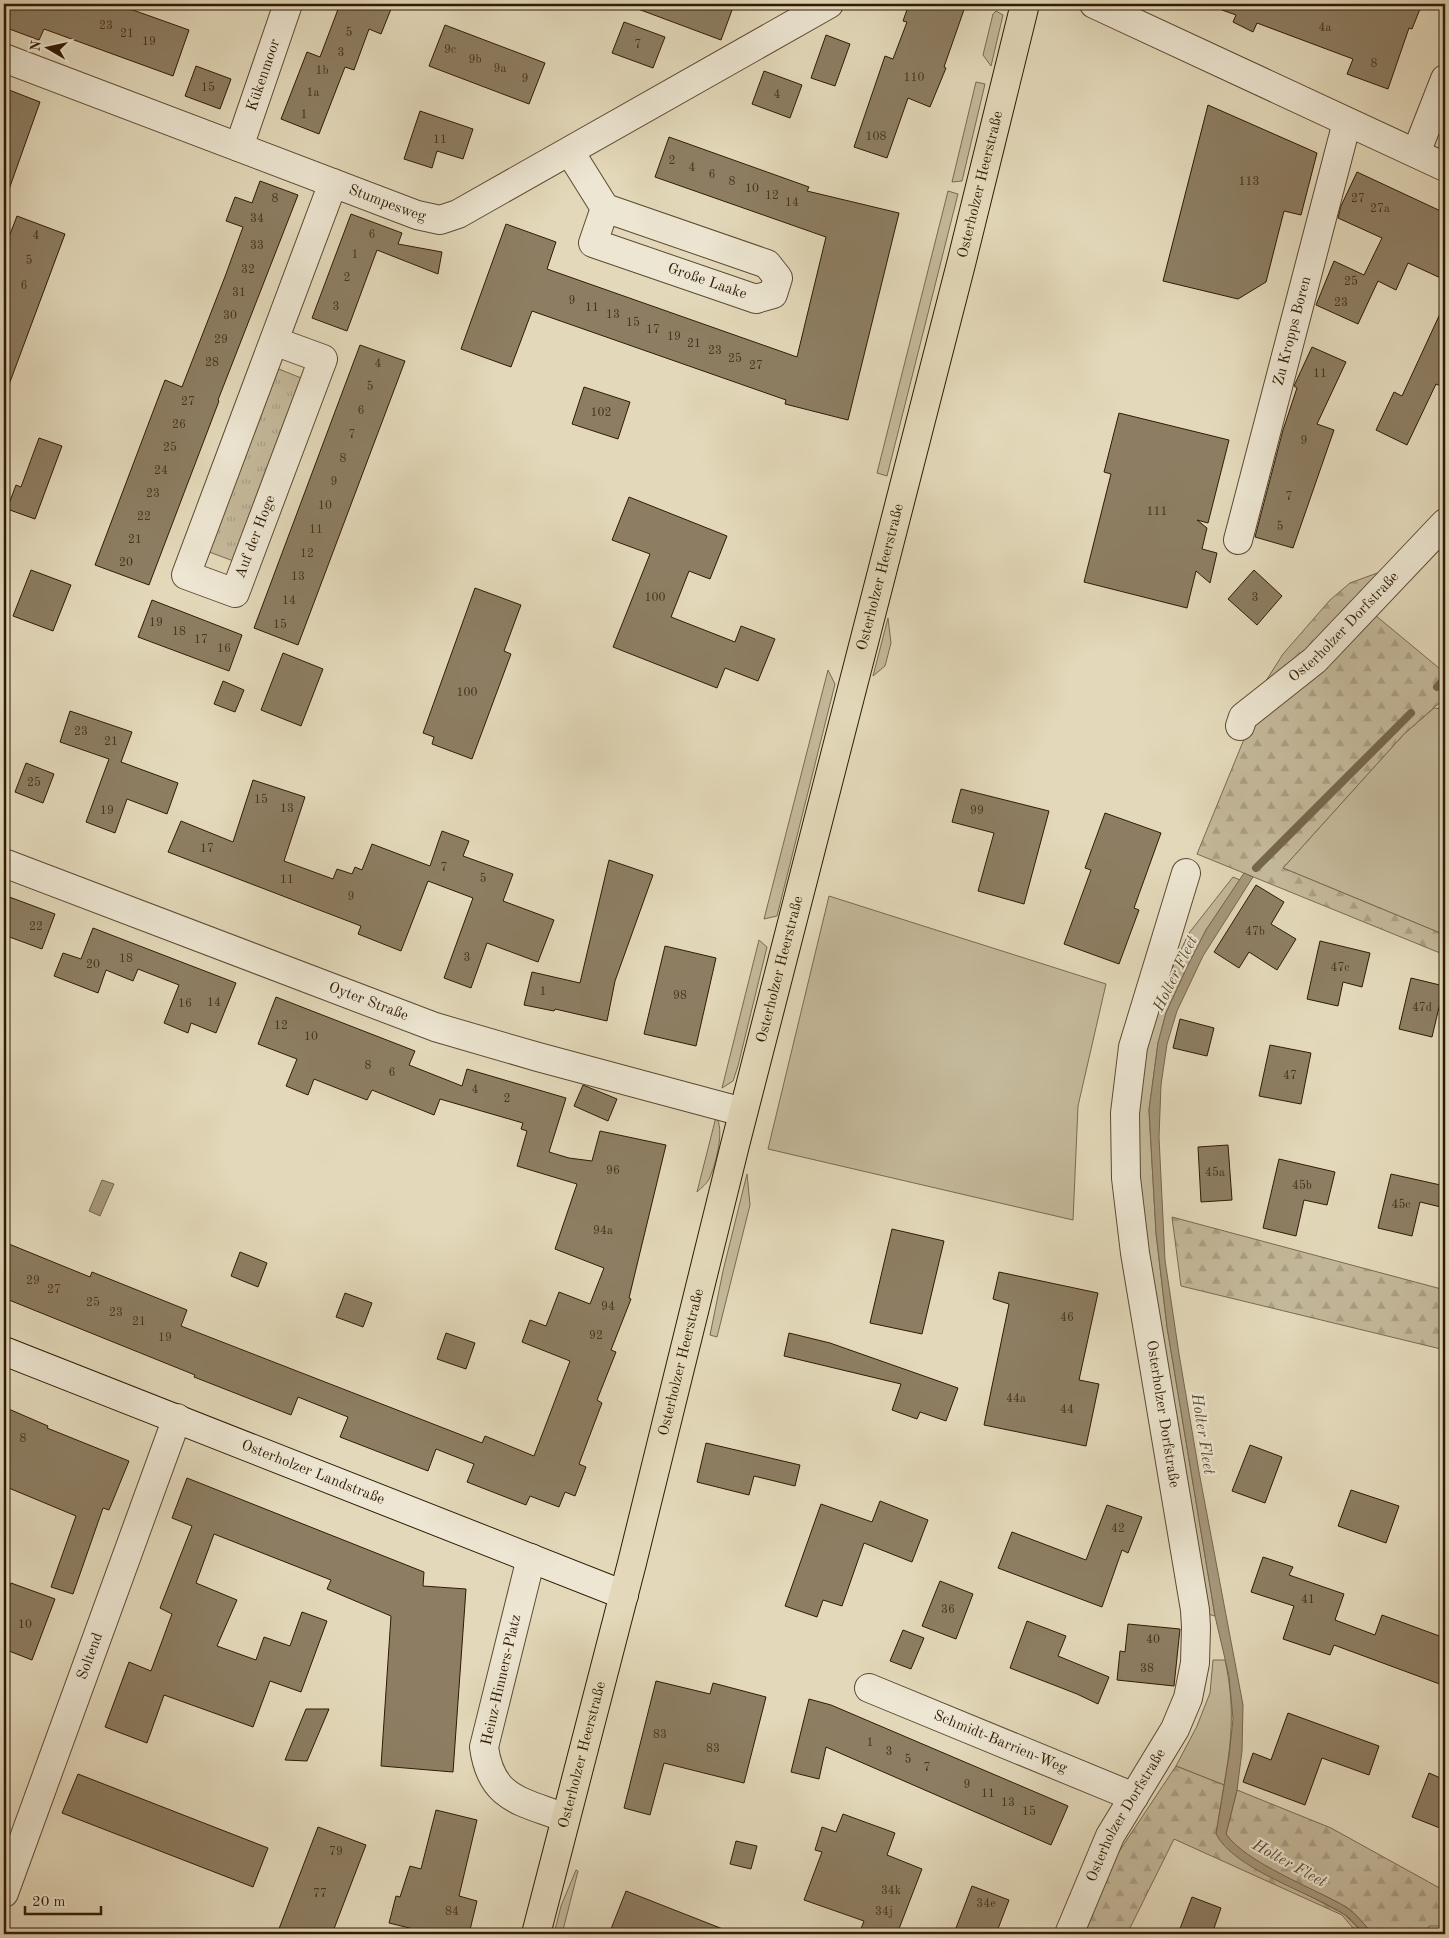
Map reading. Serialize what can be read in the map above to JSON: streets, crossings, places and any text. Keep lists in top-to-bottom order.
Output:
{
  "streets": {
    "main road": ["Osterholzer Heerstraße"],
    "street": [
      "Kükenmoor",
      "Stumpesweg",
      "Große Laake",
      "Zu Kropps Boren",
      "Auf der Hoge",
      "Osterholzer Dorfstraße",
      "Oyter Straße",
      "Osterholzer Landstraße",
      "Soltend",
      "Heinz-Hinners-Platz",
      "Schmidt-Barrien-Weg"
    ]
  },
  "crossings": [
    ["Kükenmoor", "Stumpesweg"],
    ["Osterholzer Heerstraße", "Oyter Straße"],
    ["Osterholzer Heerstraße", "Osterholzer Landstraße"],
    ["Osterholzer Heerstraße", "Heinz-Hinners-Platz"],
    ["Stumpesweg", "Auf der Hoge"],
    ["Osterholzer Dorfstraße", "Schmidt-Barrien-Weg"],
    ["Osterholzer Landstraße", "Soltend"],
    ["Osterholzer Landstraße", "Heinz-Hinners-Platz"]
  ],
  "water": ["Holter Fleet"],
  "house_numbers": [
    "23",
    "4a",
    "5",
    "21",
    "19",
    "7",
    "9c",
    "3",
    "9b",
    "8",
    "9a",
    "1b",
    "110",
    "9",
    "15",
    "1a",
    "4",
    "1",
    "108",
    "11",
    "2",
    "4",
    "6",
    "8",
    "113",
    "10",
    "12",
    "8",
    "27",
    "14",
    "27a",
    "34",
    "6",
    "4",
    "33",
    "1",
    "5",
    "32",
    "2",
    "25",
    "6",
    "31",
    "9",
    "23",
    "3",
    "11",
    "13",
    "30",
    "15",
    "17",
    "19",
    "29",
    "21",
    "23",
    "25",
    "28",
    "4",
    "27",
    "11",
    "5",
    "27",
    "6",
    "102",
    "26",
    "7",
    "9",
    "25",
    "8",
    "24",
    "9",
    "23",
    "7",
    "10",
    "111",
    "22",
    "5",
    "11",
    "21",
    "12",
    "20",
    "13",
    "100",
    "3",
    "14",
    "19",
    "15",
    "18",
    "17",
    "16",
    "100",
    "23",
    "21",
    "25",
    "15",
    "13",
    "19",
    "99",
    "17",
    "7",
    "5",
    "11",
    "9",
    "22",
    "47b",
    "3",
    "18",
    "20",
    "47c",
    "1",
    "98",
    "14",
    "16",
    "47d",
    "12",
    "10",
    "8",
    "6",
    "47",
    "4",
    "2",
    "96",
    "45a",
    "45b",
    "45c",
    "94a",
    "29",
    "27",
    "25",
    "94",
    "23",
    "46",
    "21",
    "92",
    "19",
    "44a",
    "44",
    "8",
    "42",
    "41",
    "36",
    "10",
    "40",
    "38",
    "83",
    "1",
    "83",
    "3",
    "5",
    "7",
    "9",
    "11",
    "13",
    "15",
    "79",
    "34k",
    "77",
    "34e",
    "84",
    "34j"
  ],
  "scale_bar": "20 m",
  "north": "left"
}
